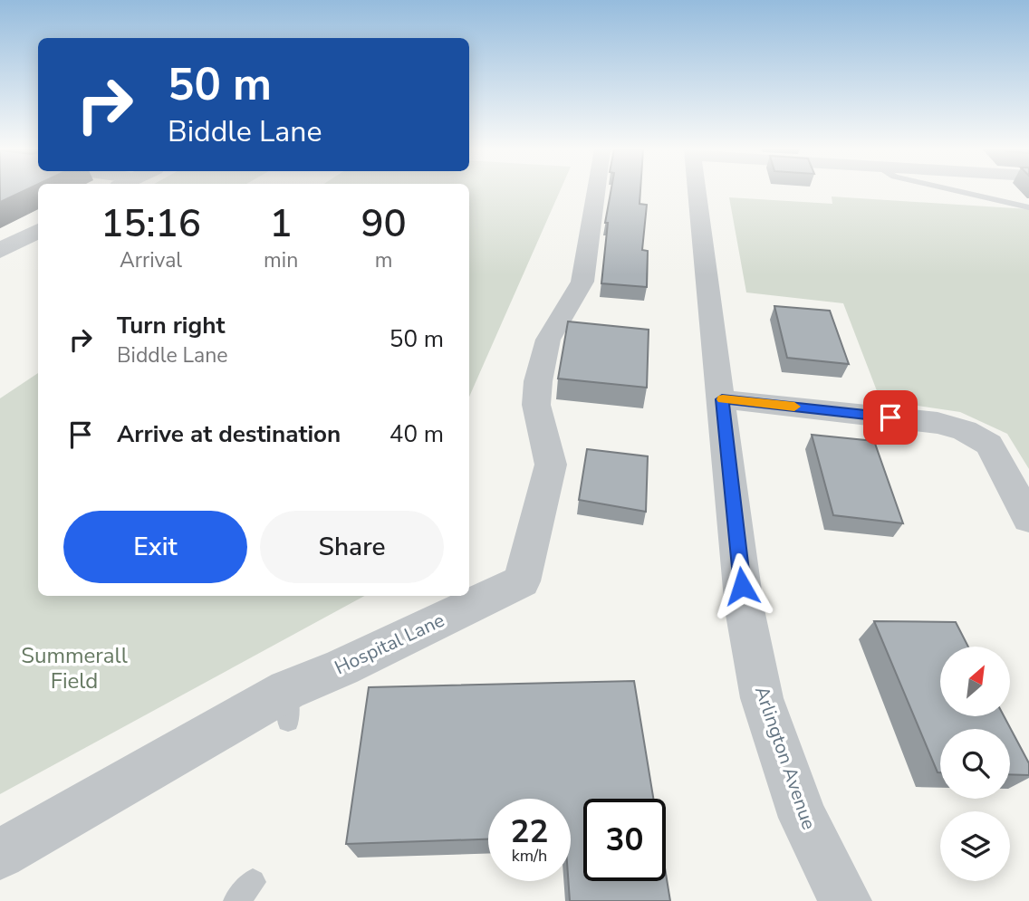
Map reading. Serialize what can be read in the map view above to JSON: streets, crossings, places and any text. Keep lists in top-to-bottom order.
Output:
{
  "streets": {
    "street": ["Hospital Lane", "Arlington Avenue"]
  },
  "parks": ["Summerall Field"],
  "north": "top right",
  "page": {
    "turn": ["50 m", "Biddle Lane"],
    "eta": [
      "15:16",
      "Arrival",
      "1",
      "min",
      "90",
      "m"
    ],
    "list": [
      {
        "name": "Turn right",
        "note": "Biddle Lane",
        "value": "50 m"
      },
      {
        "name": "Arrive at destination",
        "value": "40 m"
      }
    ],
    "buttons": ["Exit", "Share"],
    "speed": "22 km/h",
    "limit": "30"
  }
}
